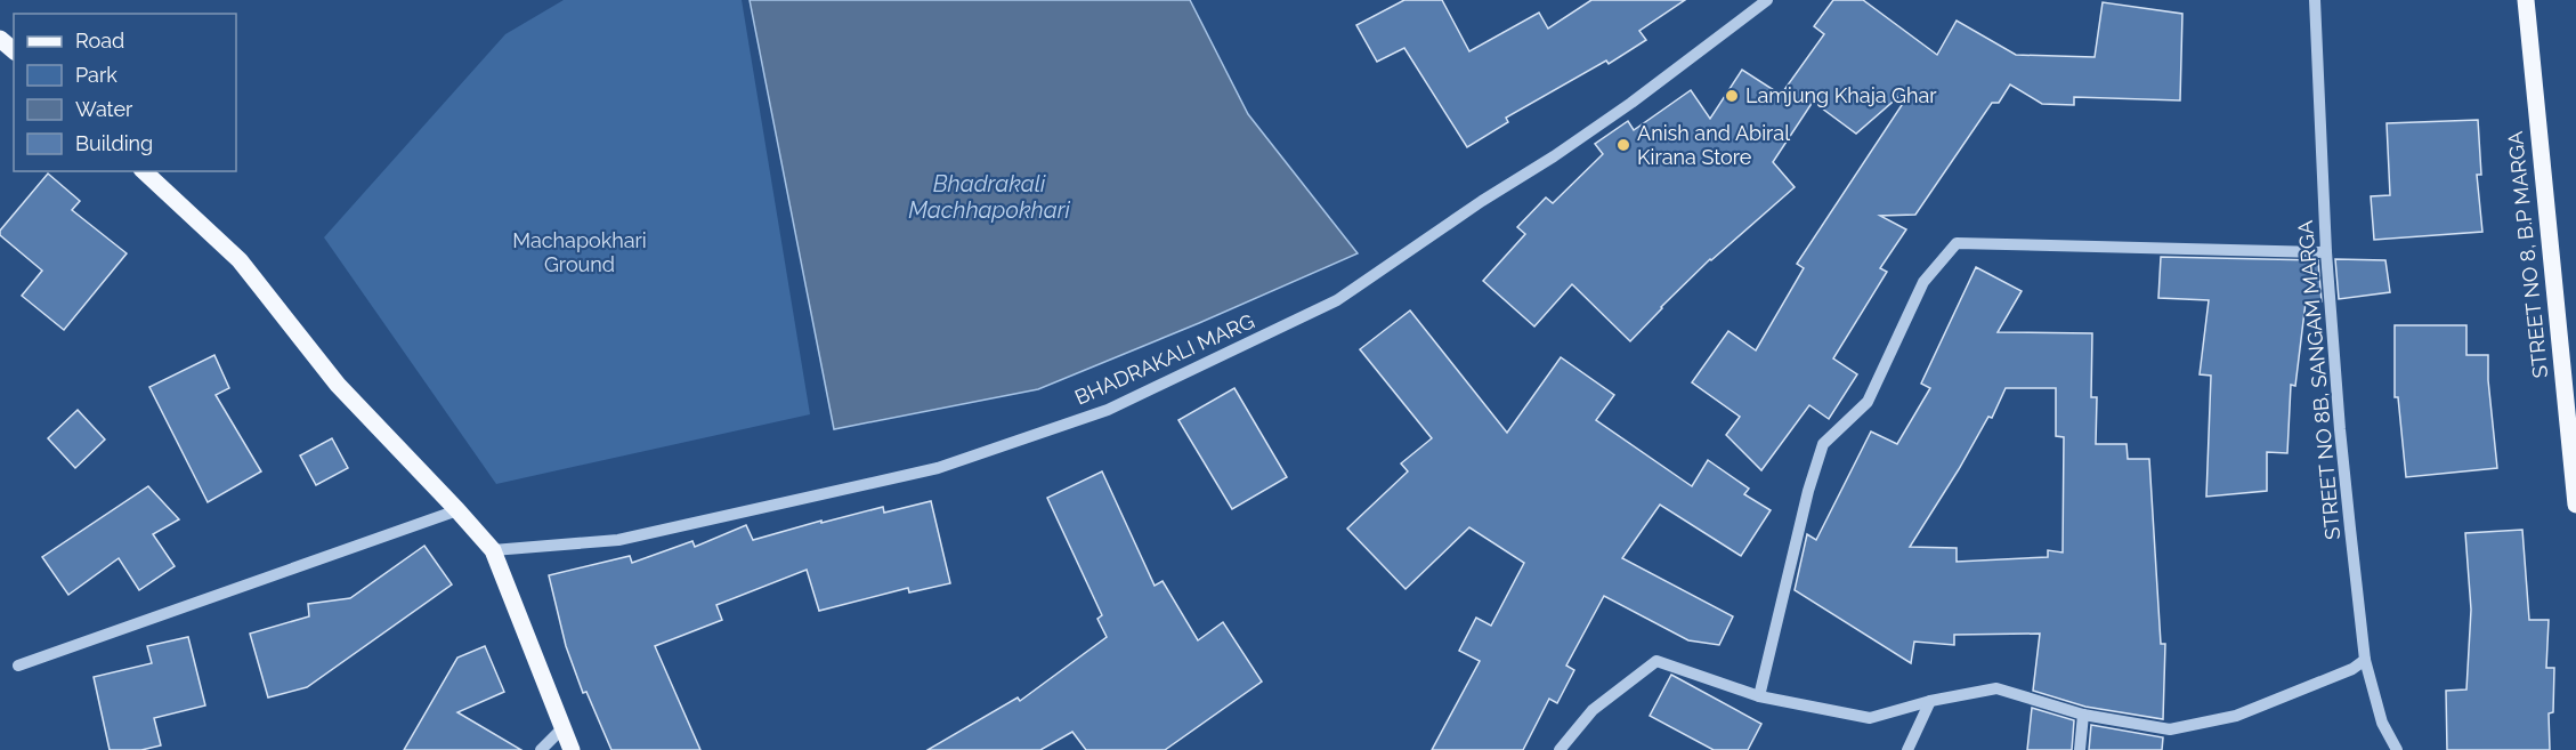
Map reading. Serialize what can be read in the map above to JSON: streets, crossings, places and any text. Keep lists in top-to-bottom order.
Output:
{
  "streets": {
    "main road": ["STREET NO 8, B.P MARGA"],
    "street": ["BHADRAKALI MARG", "STREET NO 8B, SANGAM MARGA"]
  },
  "water": ["Bhadrakali Machhapokhari"],
  "parks": ["Machapokhari Ground"],
  "places": ["Lamjung Khaja Ghar", "Anish and Abiral Kirana Store"],
  "legend": [
    "Road",
    "Park",
    "Water",
    "Building"
  ]
}
